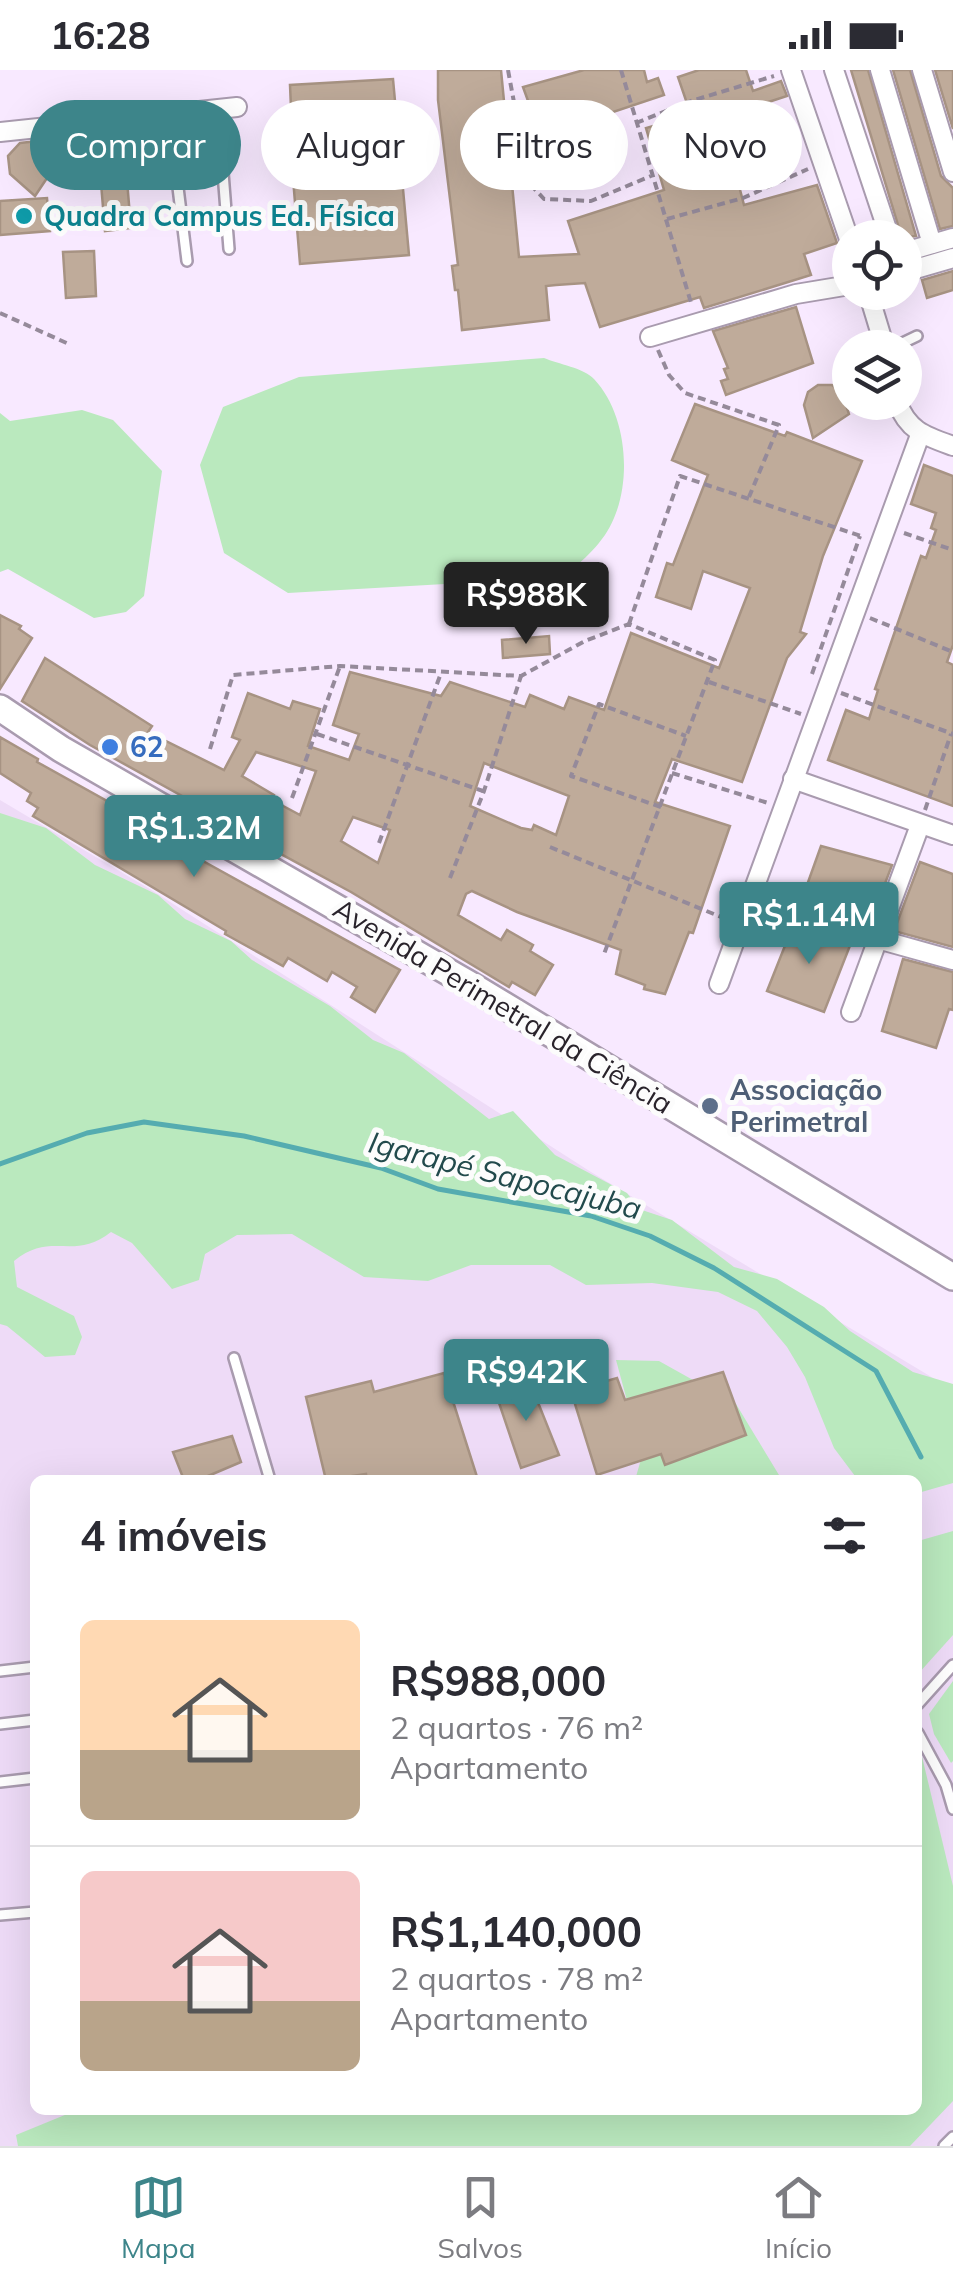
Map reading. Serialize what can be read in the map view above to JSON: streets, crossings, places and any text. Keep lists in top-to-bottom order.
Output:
{
  "streets": {
    "main road": ["Avenida Perimetral da Ciência"]
  },
  "water": ["Igarapé Sapocajuba"],
  "places": ["Quadra Campus Ed. Física", "62", "Associação Perimetral"],
  "page": {
    "status": "16:28",
    "chip": [
      "Comprar",
      "Alugar",
      "Filtros",
      "Novo"
    ],
    "price": [
      "R$988K",
      "R$1.32M",
      "R$1.14M",
      "R$942K"
    ],
    "heading": "4 imóveis",
    "list": [
      {
        "name": "R$988,000",
        "note": "2 quartos · 76 m² · Apartamento"
      },
      {
        "name": "R$1,140,000",
        "note": "2 quartos · 78 m² · Apartamento"
      }
    ],
    "tabs": ["Mapa", "Salvos", "Início"]
  }
}
